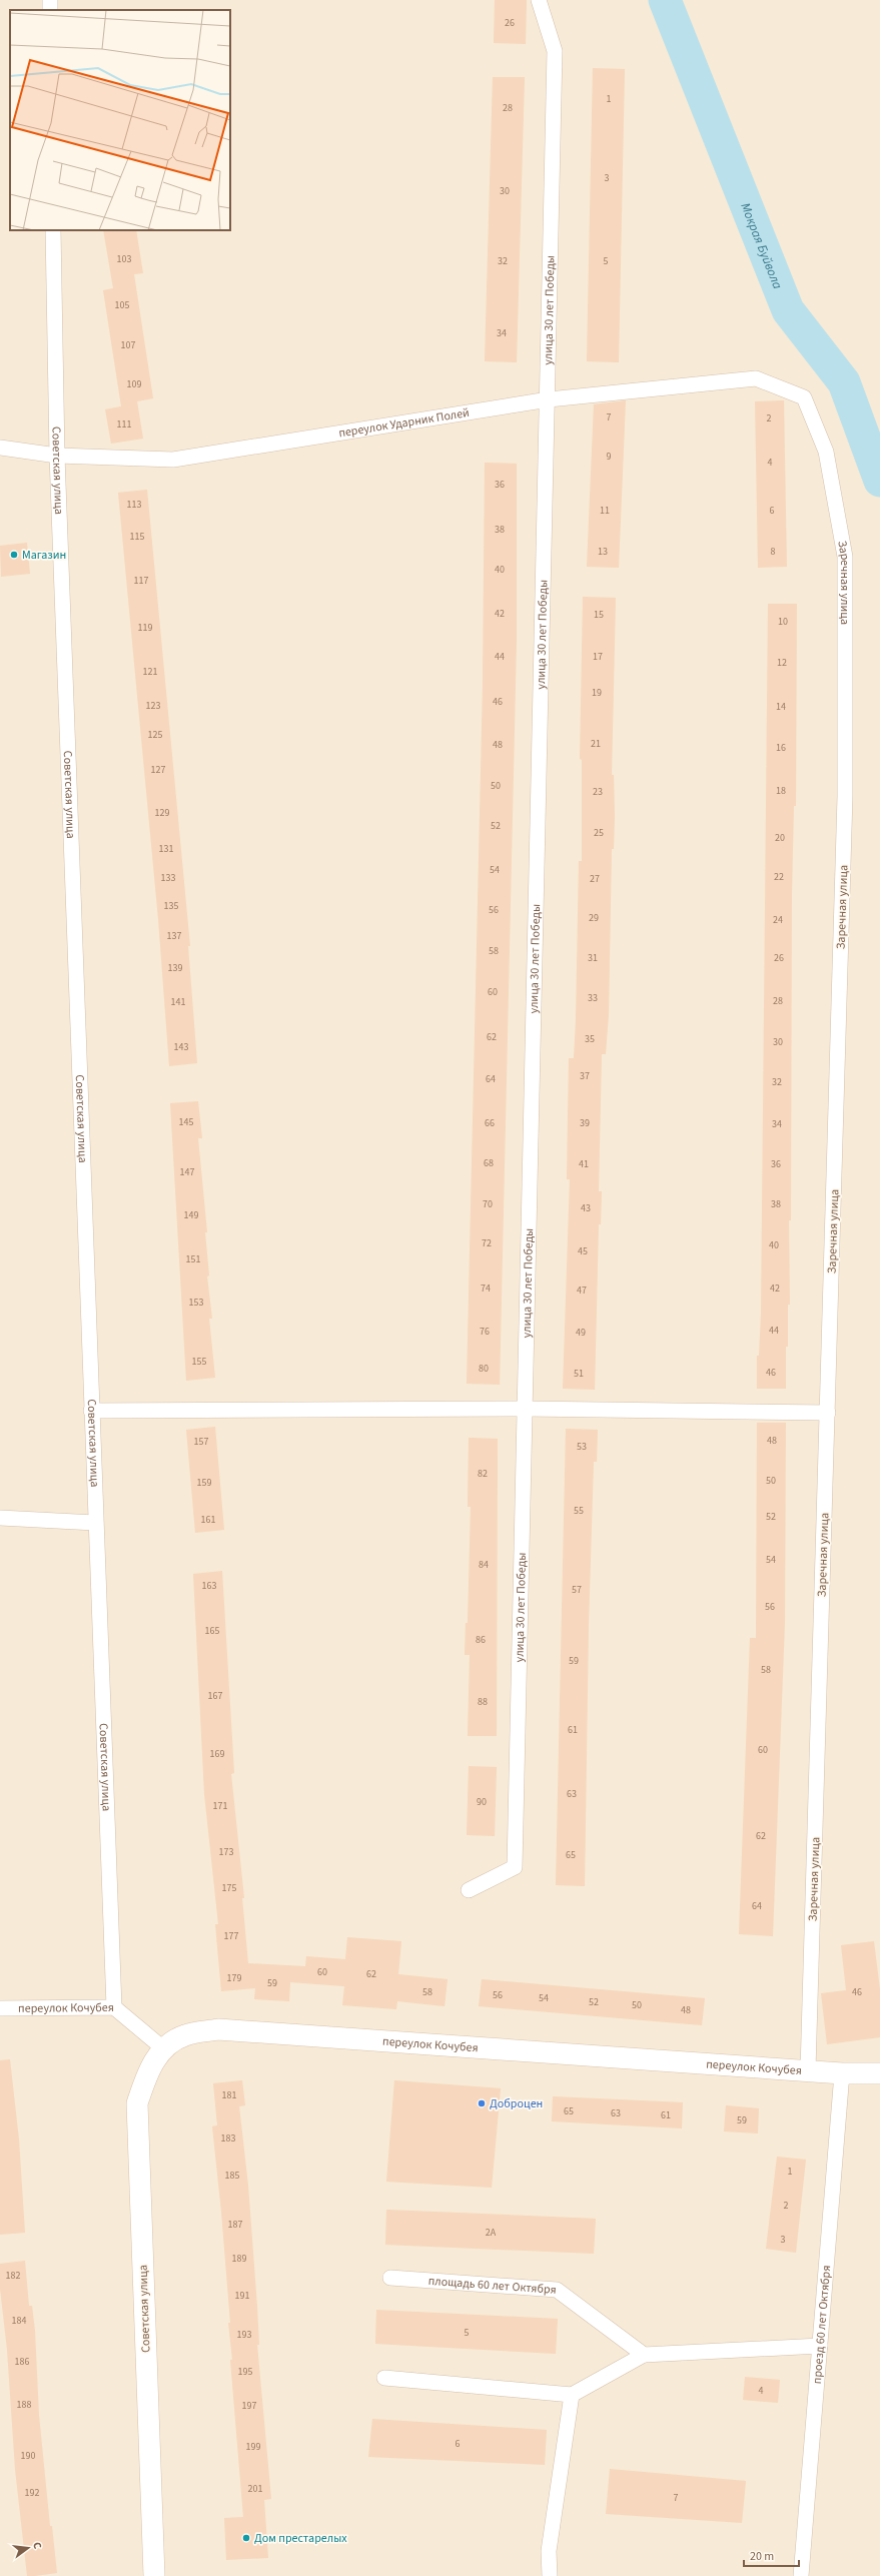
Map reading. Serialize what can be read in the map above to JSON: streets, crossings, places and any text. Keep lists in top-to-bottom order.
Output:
{
  "streets": {
    "main road": ["Советская улица", "переулок Кочубея"],
    "street": [
      "улица 30 лет Победы",
      "переулок Ударник Полей",
      "Заречная улица",
      "площадь 60 лет Октября",
      "проезд 60 лет Октября"
    ]
  },
  "crossings": [
    ["улица 30 лет Победы", "переулок Ударник Полей"],
    ["переулок Ударник Полей", "Советская улица"],
    ["переулок Ударник Полей", "Заречная улица"],
    ["Советская улица", "переулок Кочубея"],
    ["Заречная улица", "переулок Кочубея"],
    ["переулок Кочубея", "проезд 60 лет Октября"]
  ],
  "water": ["Мокрая Буйвола"],
  "places": ["Магазин", "Доброцен", "Дом престарелых"],
  "house_numbers": [
    "26",
    "1",
    "28",
    "3",
    "30",
    "103",
    "32",
    "5",
    "105",
    "34",
    "107",
    "109",
    "7",
    "2",
    "111",
    "9",
    "4",
    "36",
    "113",
    "11",
    "6",
    "38",
    "115",
    "13",
    "8",
    "40",
    "117",
    "42",
    "15",
    "10",
    "119",
    "44",
    "17",
    "12",
    "121",
    "19",
    "46",
    "123",
    "14",
    "125",
    "21",
    "48",
    "16",
    "127",
    "50",
    "18",
    "23",
    "129",
    "52",
    "25",
    "20",
    "131",
    "54",
    "22",
    "133",
    "27",
    "135",
    "56",
    "29",
    "24",
    "137",
    "58",
    "31",
    "26",
    "139",
    "60",
    "33",
    "28",
    "141",
    "62",
    "35",
    "30",
    "143",
    "37",
    "64",
    "32",
    "145",
    "66",
    "39",
    "34",
    "68",
    "41",
    "36",
    "147",
    "70",
    "38",
    "43",
    "149",
    "72",
    "40",
    "45",
    "151",
    "74",
    "42",
    "47",
    "153",
    "44",
    "76",
    "49",
    "155",
    "80",
    "46",
    "51",
    "48",
    "157",
    "53",
    "82",
    "50",
    "159",
    "55",
    "52",
    "161",
    "54",
    "84",
    "163",
    "57",
    "56",
    "165",
    "86",
    "59",
    "58",
    "167",
    "88",
    "61",
    "60",
    "169",
    "63",
    "90",
    "171",
    "62",
    "173",
    "65",
    "175",
    "64",
    "177",
    "60",
    "62",
    "179",
    "59",
    "58",
    "46",
    "56",
    "54",
    "52",
    "50",
    "48",
    "181",
    "65",
    "63",
    "61",
    "59",
    "183",
    "1",
    "185",
    "2",
    "187",
    "2А",
    "3",
    "189",
    "182",
    "191",
    "184",
    "5",
    "193",
    "186",
    "195",
    "4",
    "188",
    "197",
    "6",
    "199",
    "190",
    "201",
    "192",
    "7"
  ],
  "scale_bar": "20 m",
  "north": "right"
}
